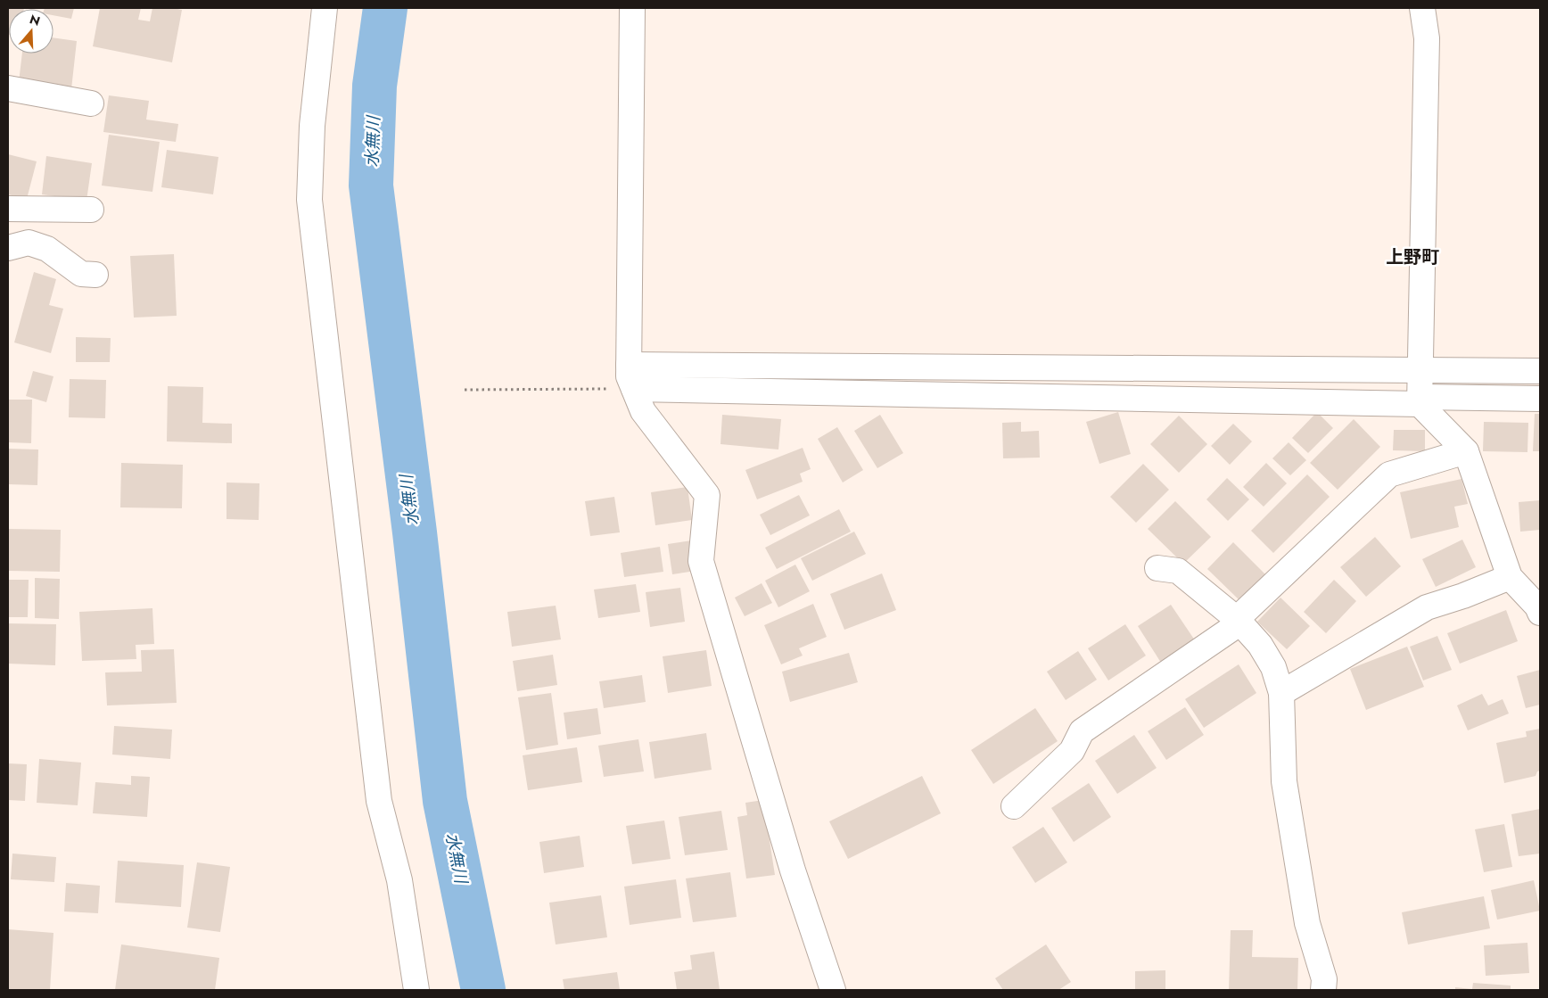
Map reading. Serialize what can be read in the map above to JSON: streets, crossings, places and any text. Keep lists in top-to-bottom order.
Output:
{
  "districts": ["上野町"],
  "water": ["水無川"],
  "north": "top"
}
